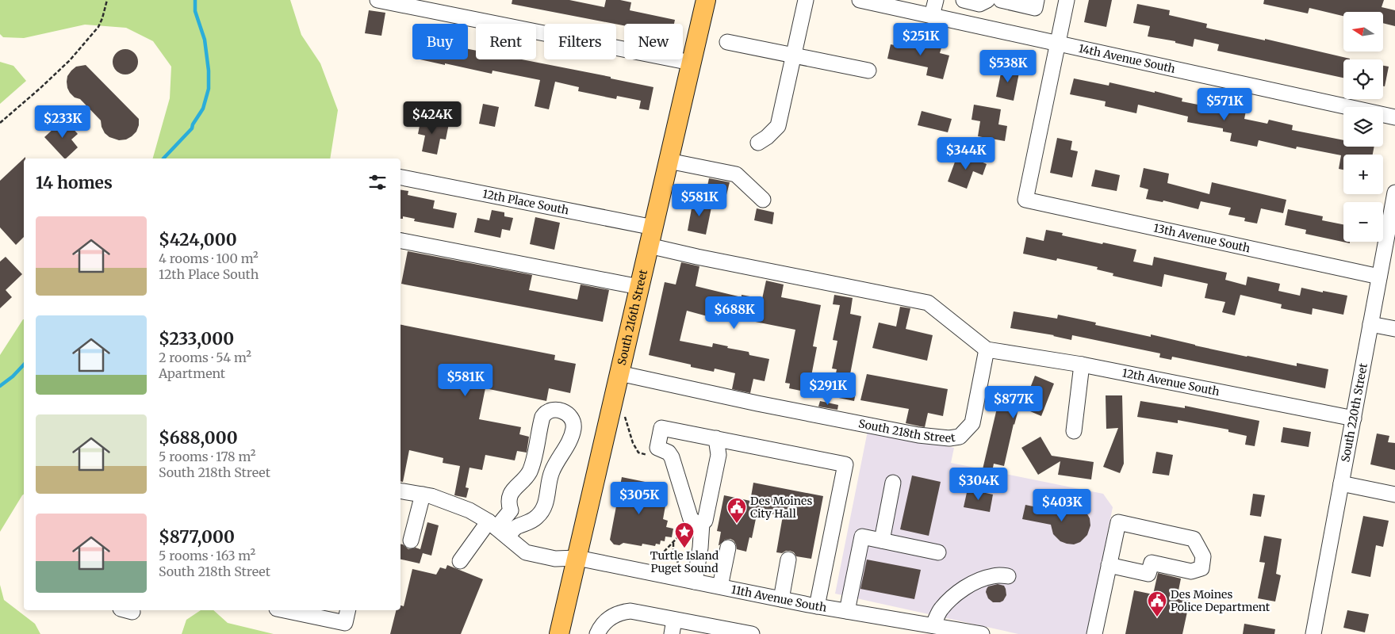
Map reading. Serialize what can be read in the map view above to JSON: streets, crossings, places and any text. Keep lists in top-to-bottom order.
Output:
{
  "streets": {
    "main road": ["South 216th Street"],
    "street": [
      "14th Avenue South",
      "12th Place South",
      "13th Avenue South",
      "12th Avenue South",
      "South 220th Street",
      "South 218th Street",
      "11th Avenue South"
    ]
  },
  "crossings": [
    ["14th Avenue South", "13th Avenue South"],
    ["12th Place South", "South 216th Street"],
    ["13th Avenue South", "South 220th Street"],
    ["South 216th Street", "South 218th Street"],
    ["South 216th Street", "11th Avenue South"],
    ["12th Avenue South", "South 220th Street"],
    ["12th Avenue South", "South 218th Street"]
  ],
  "places": {
    "public building": ["Des Moines City Hall", "Des Moines Police Department"],
    "place": ["Turtle Island Puget Sound"]
  },
  "north": "left",
  "page": {
    "map_buttons": ["+", "−"],
    "price": [
      "$251K",
      "$538K",
      "$571K",
      "$424K",
      "$233K",
      "$344K",
      "$581K",
      "$688K",
      "$581K",
      "$291K",
      "$877K",
      "$304K",
      "$305K",
      "$403K"
    ],
    "chip": [
      "Buy",
      "Rent",
      "Filters",
      "New"
    ],
    "heading": "14 homes",
    "list": [
      {
        "name": "$424,000",
        "note": "4 rooms · 100 m² · 12th Place South"
      },
      {
        "name": "$233,000",
        "note": "2 rooms · 54 m² · Apartment"
      },
      {
        "name": "$688,000",
        "note": "5 rooms · 178 m² · South 218th Street"
      },
      {
        "name": "$877,000",
        "note": "5 rooms · 163 m² · South 218th Street"
      }
    ]
  }
}
